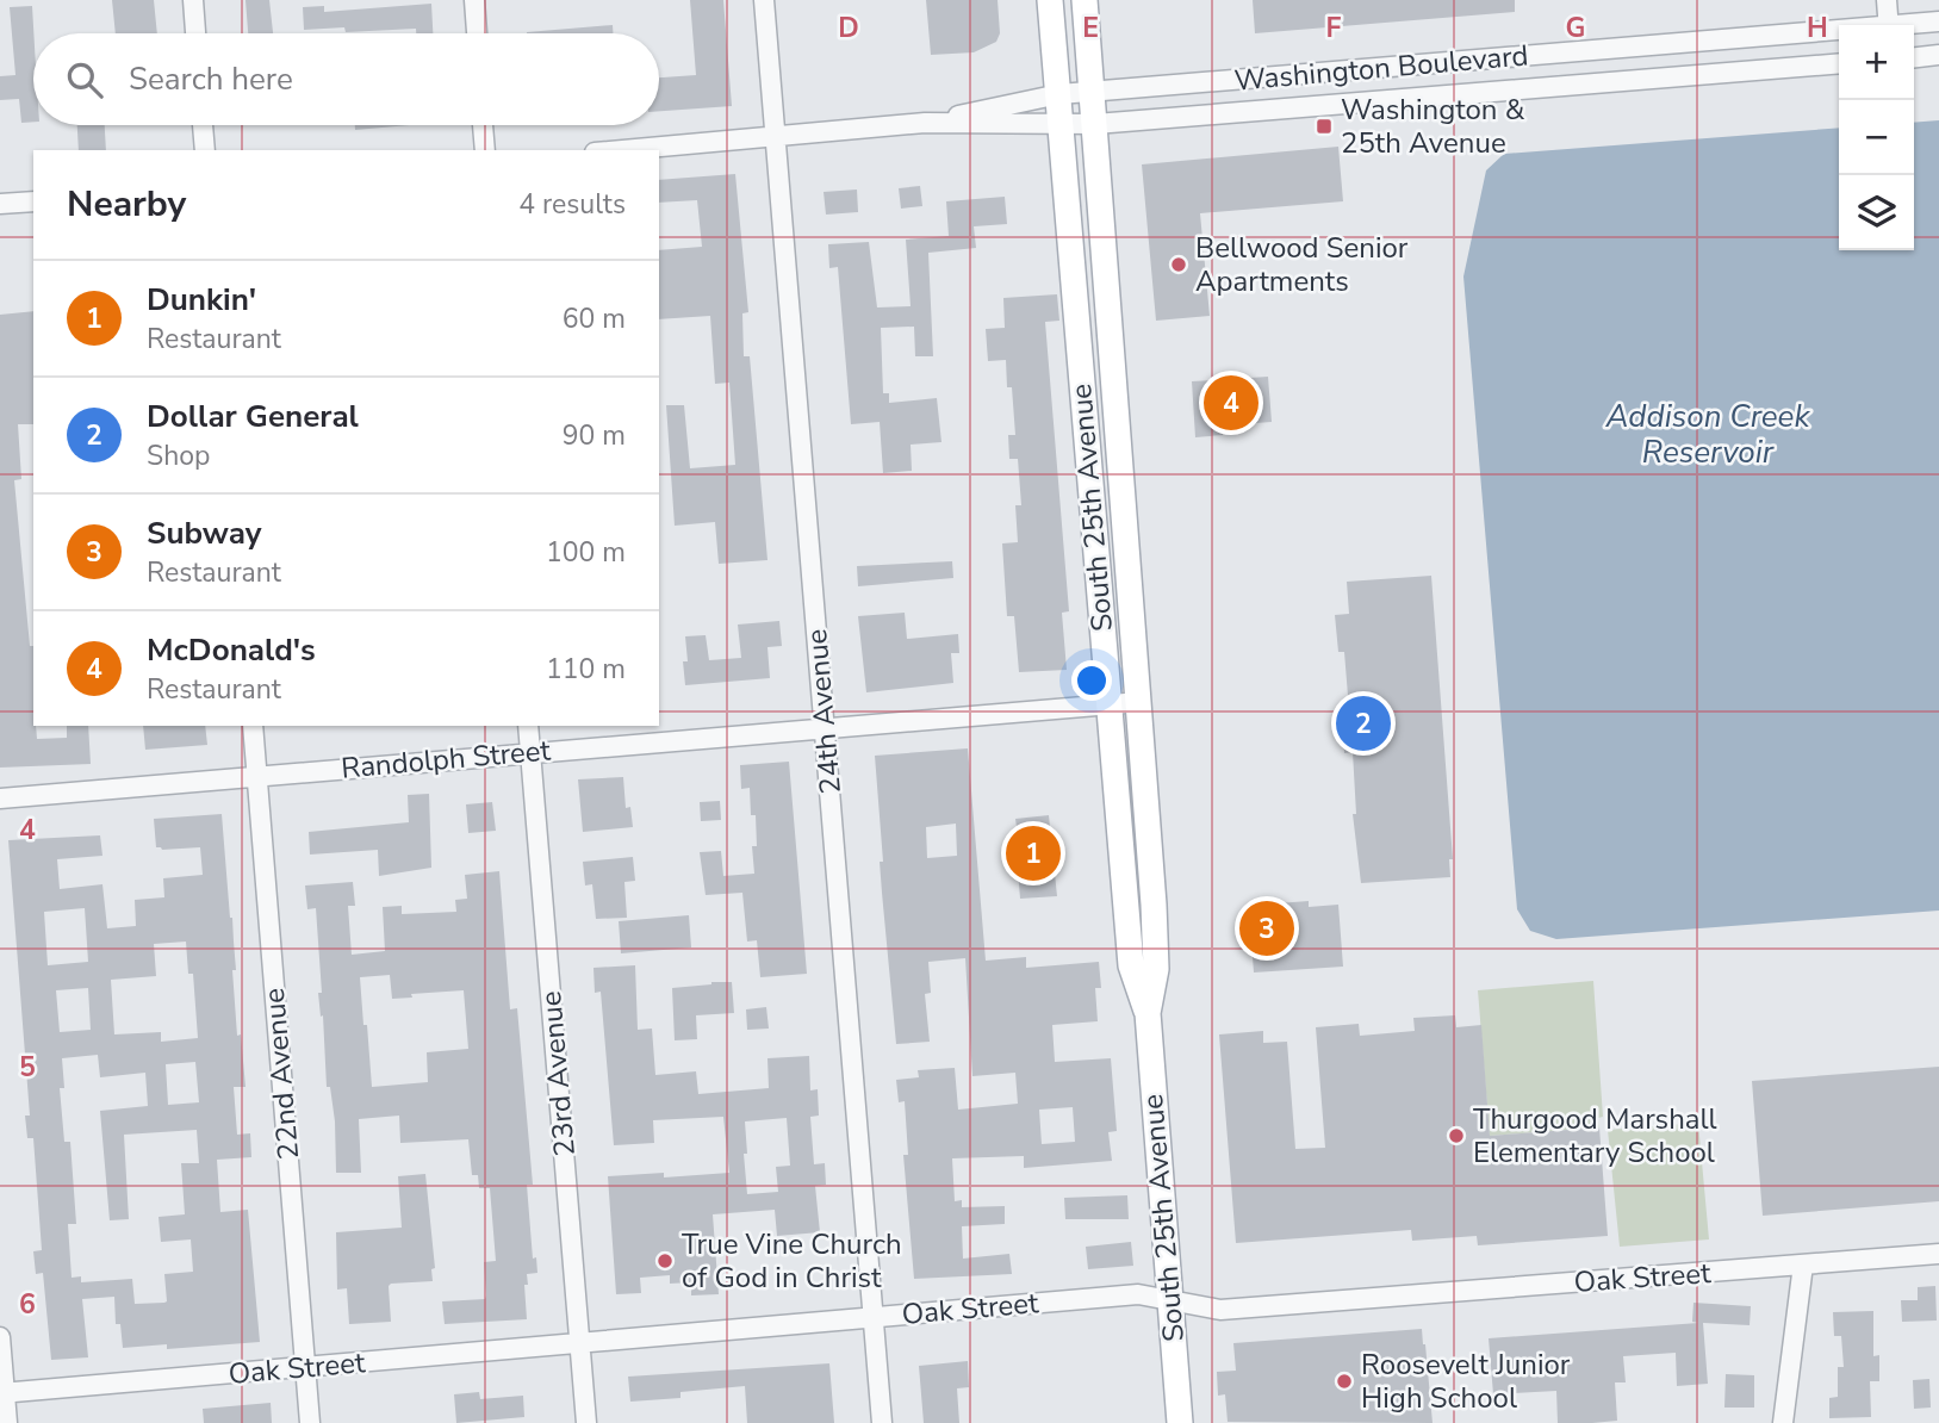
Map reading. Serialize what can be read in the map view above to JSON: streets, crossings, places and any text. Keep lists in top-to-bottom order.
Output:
{
  "streets": {
    "main road": ["South 25th Avenue"],
    "street": [
      "Washington Boulevard",
      "24th Avenue",
      "Randolph Street",
      "22nd Avenue",
      "23rd Avenue",
      "Oak Street"
    ]
  },
  "crossings": [
    ["Washington Boulevard", "South 25th Avenue"],
    ["Washington Boulevard", "24th Avenue"],
    ["South 25th Avenue", "Randolph Street"],
    ["South 25th Avenue", "Oak Street"],
    ["24th Avenue", "Randolph Street"],
    ["24th Avenue", "Oak Street"],
    ["Randolph Street", "22nd Avenue"],
    ["Randolph Street", "23rd Avenue"],
    ["22nd Avenue", "Oak Street"],
    ["23rd Avenue", "Oak Street"]
  ],
  "water": ["Addison Creek Reservoir"],
  "places": {
    "transit": ["Washington & 25th Avenue"],
    "other": [
      "Bellwood Senior Apartments",
      "Thurgood Marshall Elementary School",
      "True Vine Church of God in Christ",
      "Roosevelt Junior High School"
    ]
  },
  "page": {
    "map_buttons": ["+", "−"],
    "search": "Search here",
    "heading": ["Nearby", "4 results"],
    "list": [
      {
        "mark": "1",
        "name": "Dunkin'",
        "note": "Restaurant",
        "value": "60 m"
      },
      {
        "mark": "2",
        "name": "Dollar General",
        "note": "Shop",
        "value": "90 m"
      },
      {
        "mark": "3",
        "name": "Subway",
        "note": "Restaurant",
        "value": "100 m"
      },
      {
        "mark": "4",
        "name": "McDonald's",
        "note": "Restaurant",
        "value": "110 m"
      }
    ],
    "pins": [
      "4",
      "2",
      "1",
      "3"
    ]
  },
  "grid": {
    "columns": [
      "D",
      "E",
      "F",
      "G",
      "H"
    ],
    "rows": ["4", "5", "6"]
  }
}
